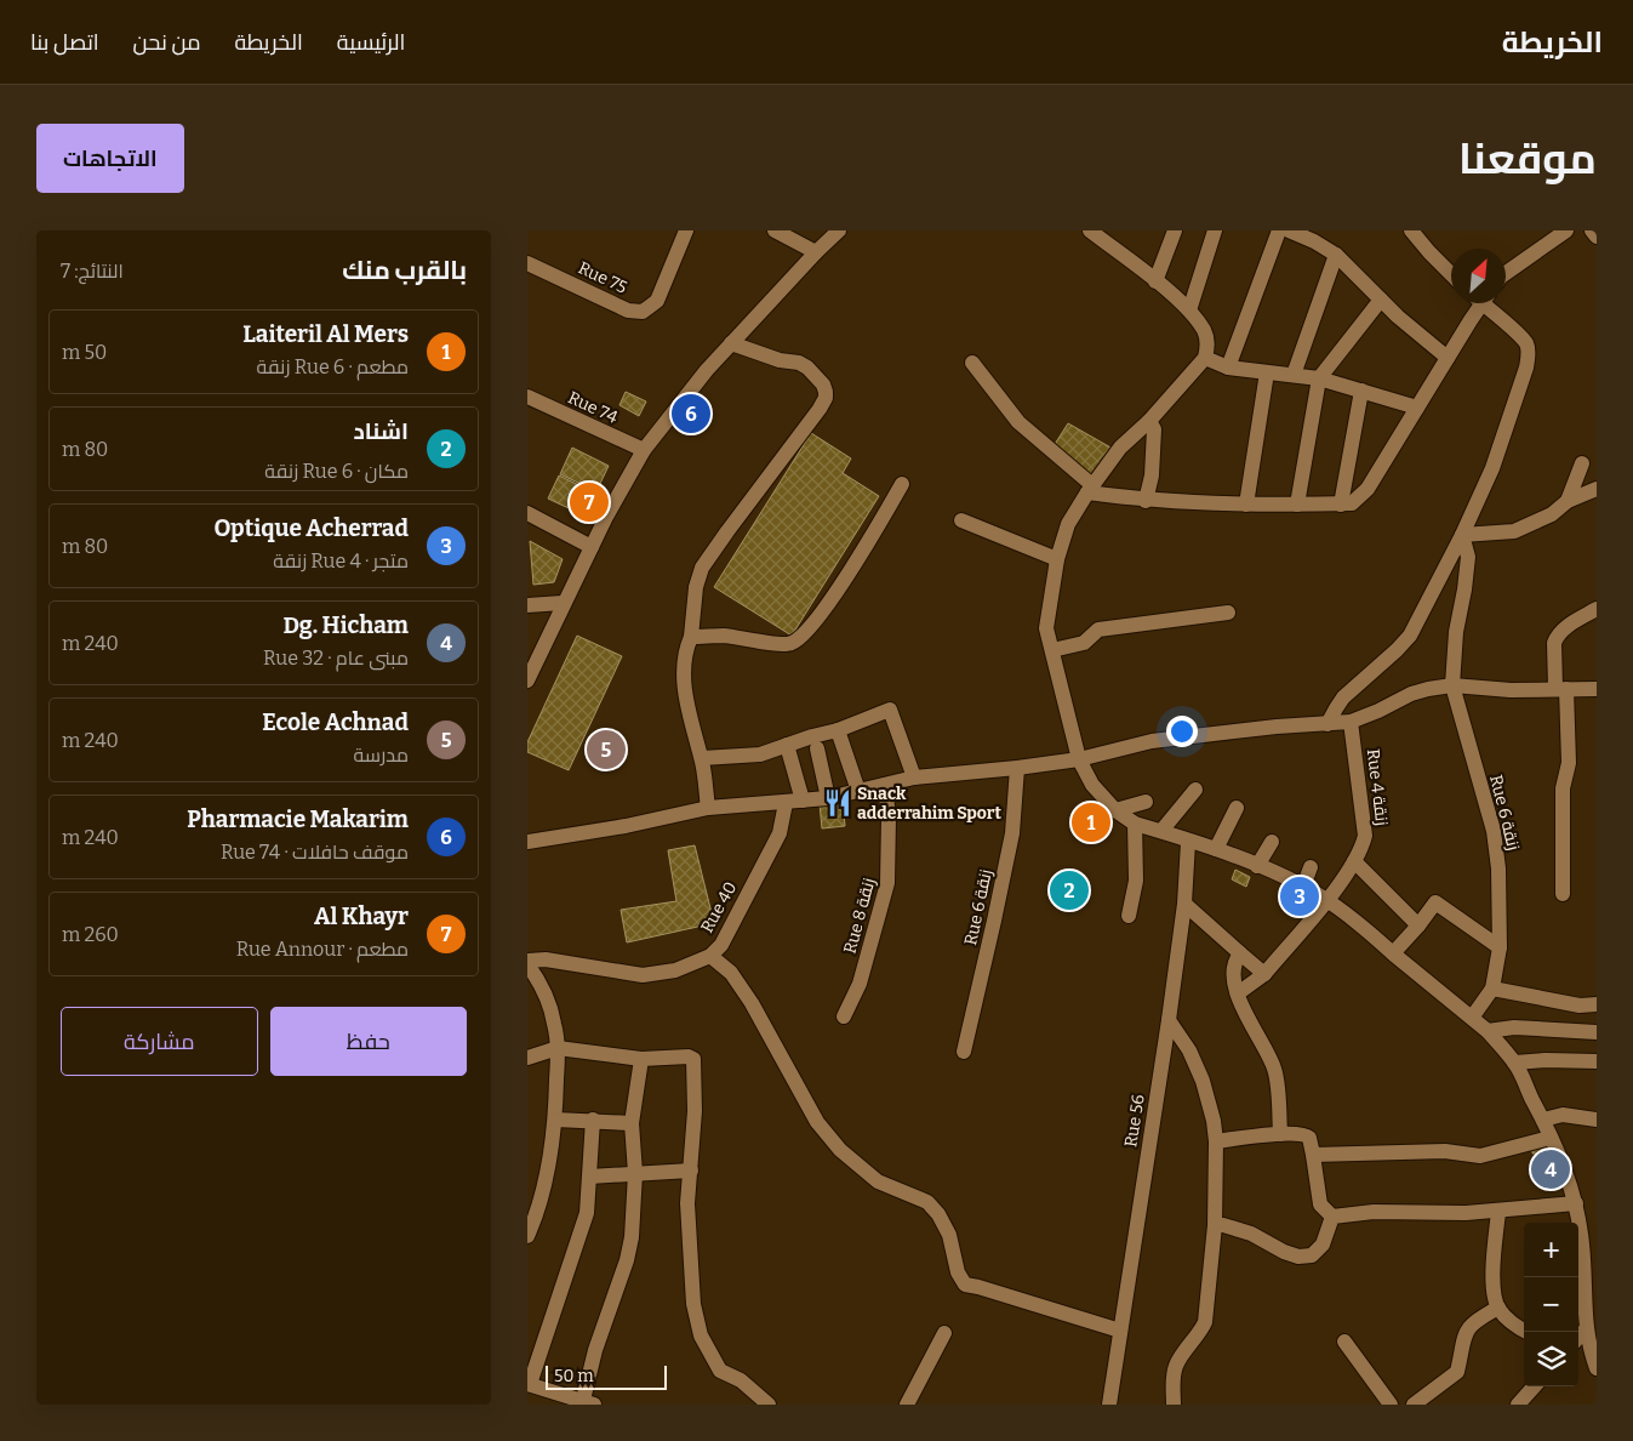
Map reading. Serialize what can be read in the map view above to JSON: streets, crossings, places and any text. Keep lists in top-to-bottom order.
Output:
{
  "streets": {
    "street": [
      "Rue 75",
      "Rue 74",
      "Rue 4 زنقة",
      "Rue 6 زنقة",
      "Rue 40",
      "Rue 8 زنقة",
      "Rue 56"
    ]
  },
  "places": {
    "restaurant": ["Snack adderrahim Sport"]
  },
  "scale_bar": "50 m",
  "north": "top right",
  "page": {
    "header": "الخريطة",
    "nav": [
      "الرئيسية",
      "الخريطة",
      "من نحن",
      "اتصل بنا"
    ],
    "title": "موقعنا",
    "buttons": [
      "الاتجاهات",
      ["حفظ", "مشاركة"]
    ],
    "heading": ["بالقرب منك", "النتائج: 7"],
    "list": [
      {
        "mark": "1",
        "name": "Laiteril Al Mers",
        "note": "مطعم · Rue 6 زنقة",
        "value": "50 m"
      },
      {
        "mark": "2",
        "name": "اشناد",
        "note": "مكان · Rue 6 زنقة",
        "value": "80 m"
      },
      {
        "mark": "3",
        "name": "Optique Acherrad",
        "note": "متجر · Rue 4 زنقة",
        "value": "80 m"
      },
      {
        "mark": "4",
        "name": "Dg. Hicham",
        "note": "مبنى عام · Rue 32",
        "value": "240 m"
      },
      {
        "mark": "5",
        "name": "Ecole Achnad",
        "note": "مدرسة",
        "value": "240 m"
      },
      {
        "mark": "6",
        "name": "Pharmacie Makarim",
        "note": "موقف حافلات · Rue 74",
        "value": "240 m"
      },
      {
        "mark": "7",
        "name": "Al Khayr",
        "note": "مطعم · Rue Annour",
        "value": "260 m"
      }
    ],
    "pins": [
      "6",
      "7",
      "5",
      "1",
      "2",
      "3",
      "4"
    ],
    "map_buttons": ["+", "−"],
    "scale": "50 m"
  }
}
